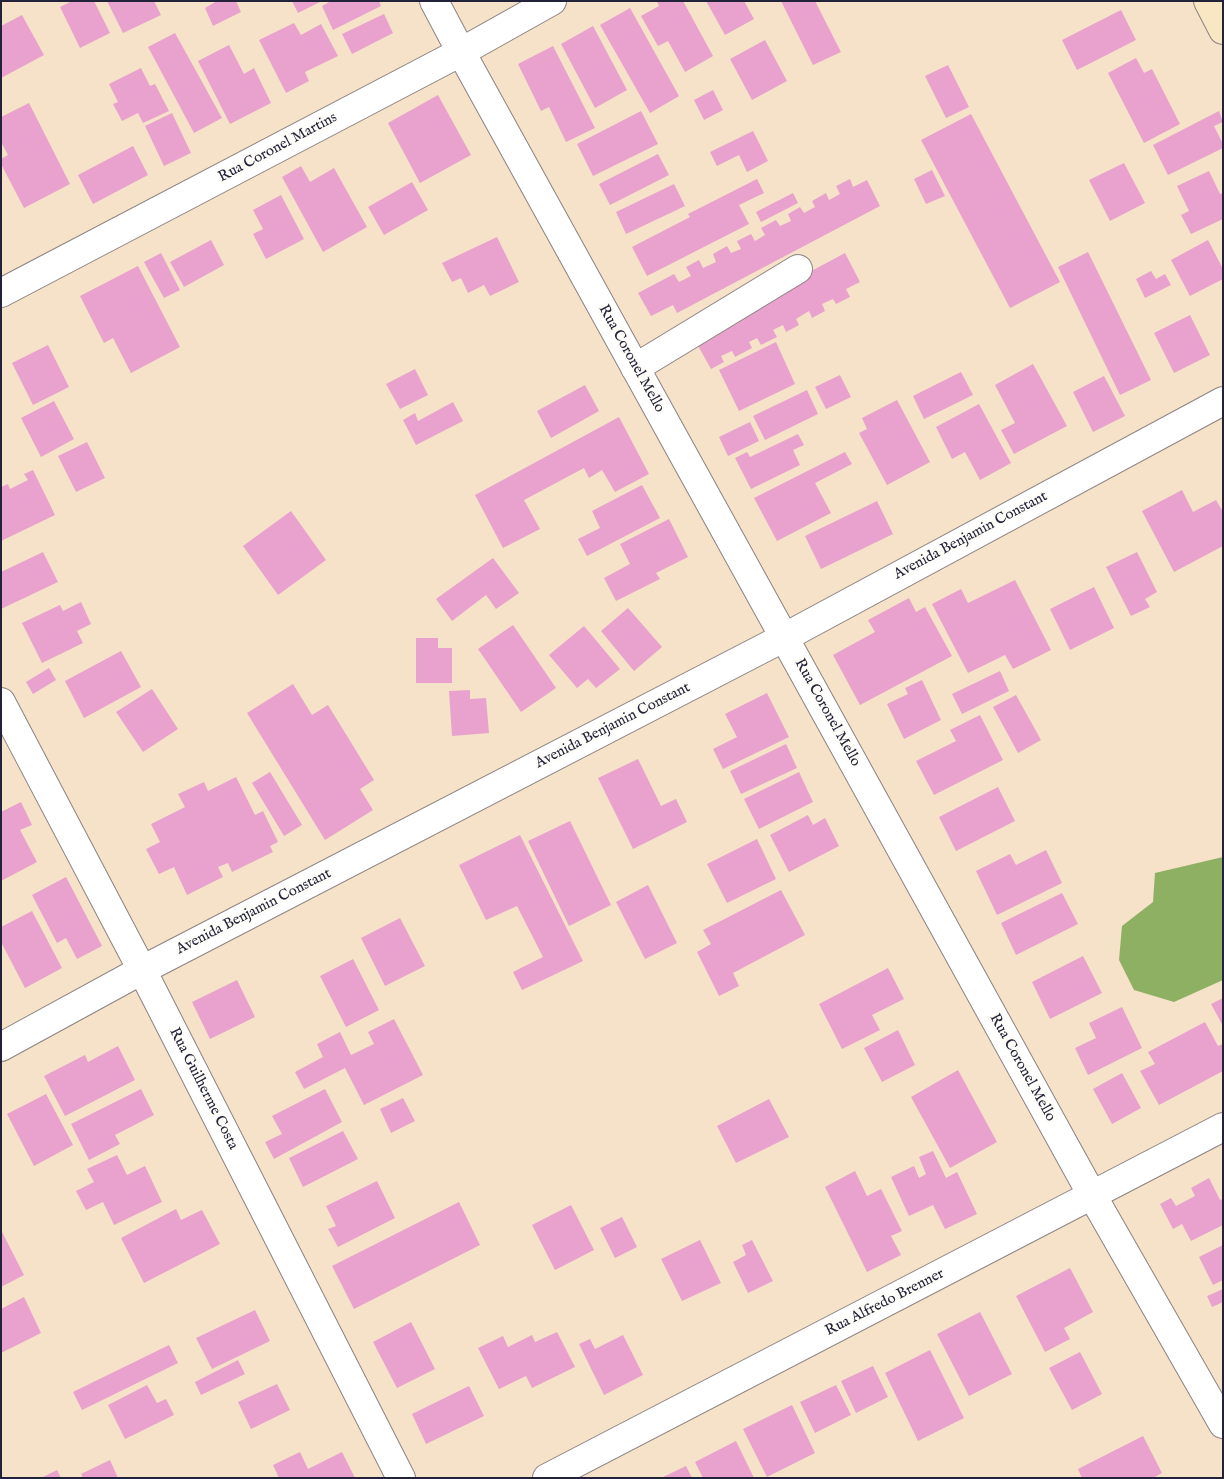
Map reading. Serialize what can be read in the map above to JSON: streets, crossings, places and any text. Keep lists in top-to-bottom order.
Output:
{
  "streets": {
    "street": [
      "Rua Coronel Martins",
      "Rua Coronel Mello",
      "Avenida Benjamin Constant",
      "Rua Guilherme Costa",
      "Rua Alfredo Brenner"
    ]
  },
  "crossings": [
    ["Rua Coronel Martins", "Rua Coronel Mello"],
    ["Rua Coronel Mello", "Avenida Benjamin Constant"],
    ["Rua Coronel Mello", "Rua Alfredo Brenner"],
    ["Avenida Benjamin Constant", "Rua Guilherme Costa"]
  ]
}
